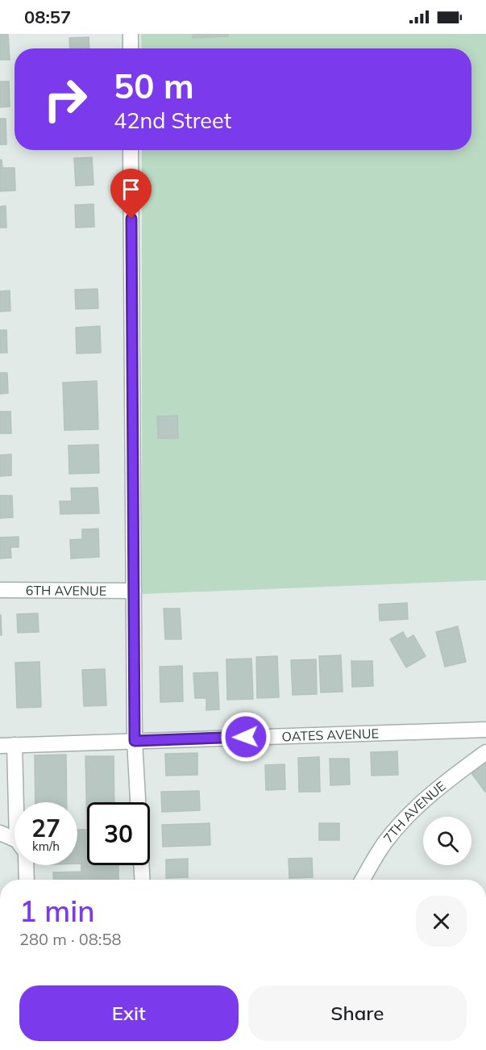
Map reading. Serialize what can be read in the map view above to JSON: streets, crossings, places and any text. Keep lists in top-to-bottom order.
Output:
{
  "streets": {
    "street": ["6TH AVENUE", "OATES AVENUE", "7TH AVENUE"]
  },
  "page": {
    "status": "08:57",
    "turn": ["50 m", "42nd Street"],
    "speed": "27 km/h",
    "limit": "30",
    "heading": ["1 min", "280 m · 08:58"],
    "buttons": ["Exit", "Share"]
  }
}
